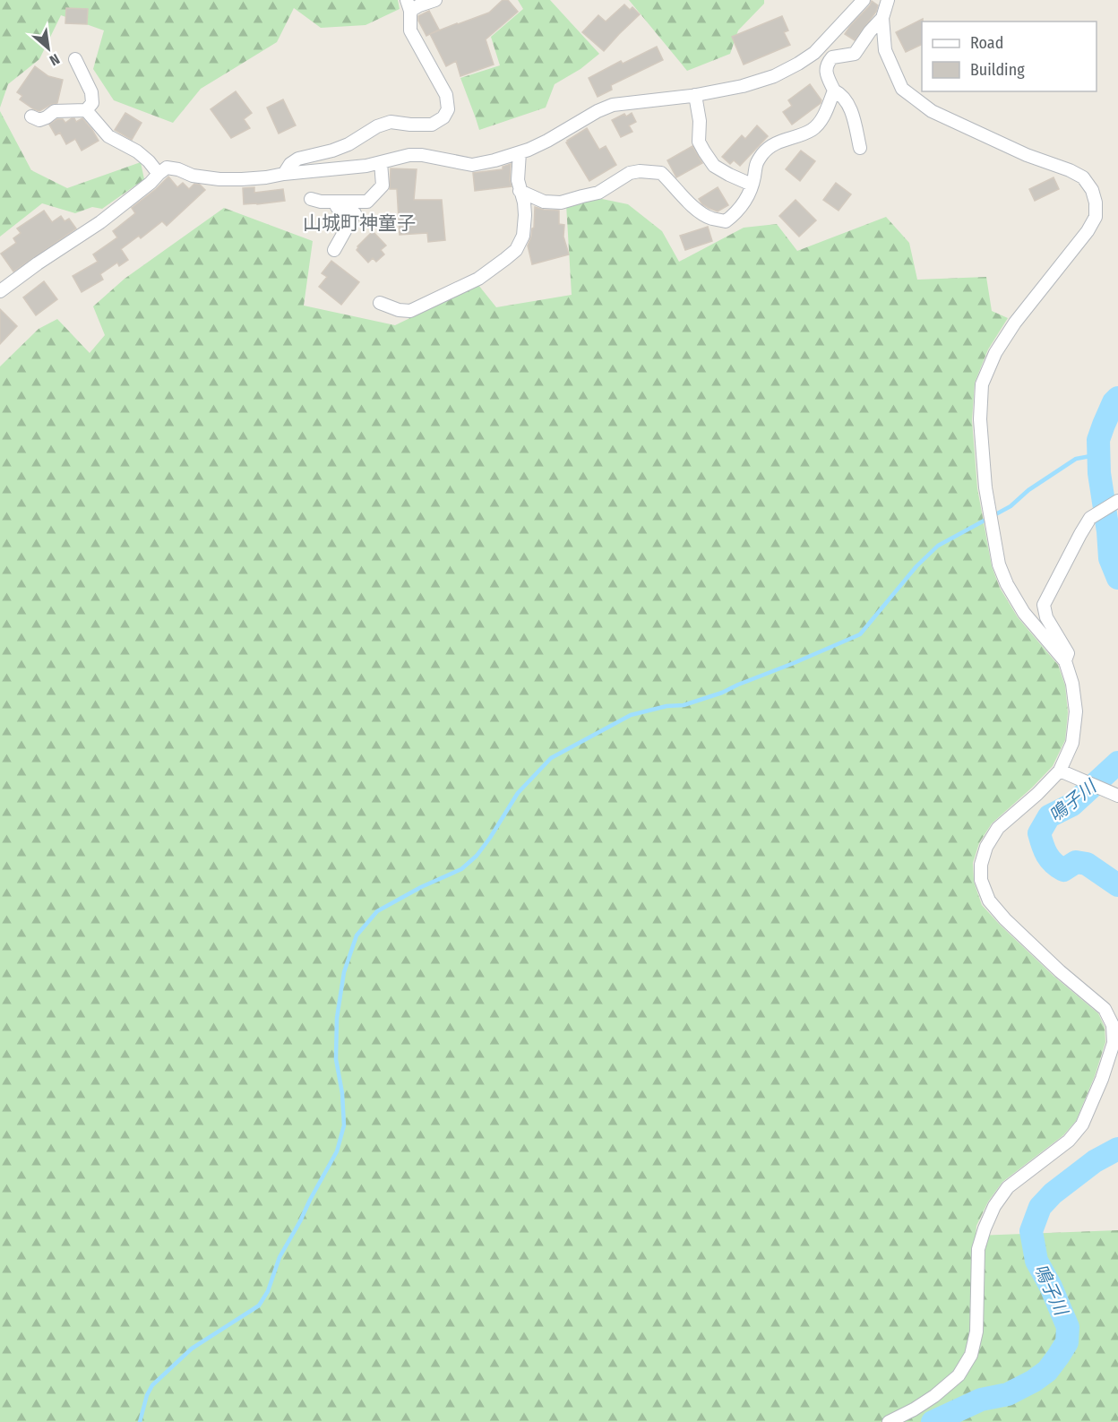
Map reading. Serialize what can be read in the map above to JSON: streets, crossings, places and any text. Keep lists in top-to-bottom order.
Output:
{
  "districts": ["山城町神童子"],
  "water": ["鳴子川"],
  "legend": ["Road", "Building"],
  "north": "bottom right"
}
